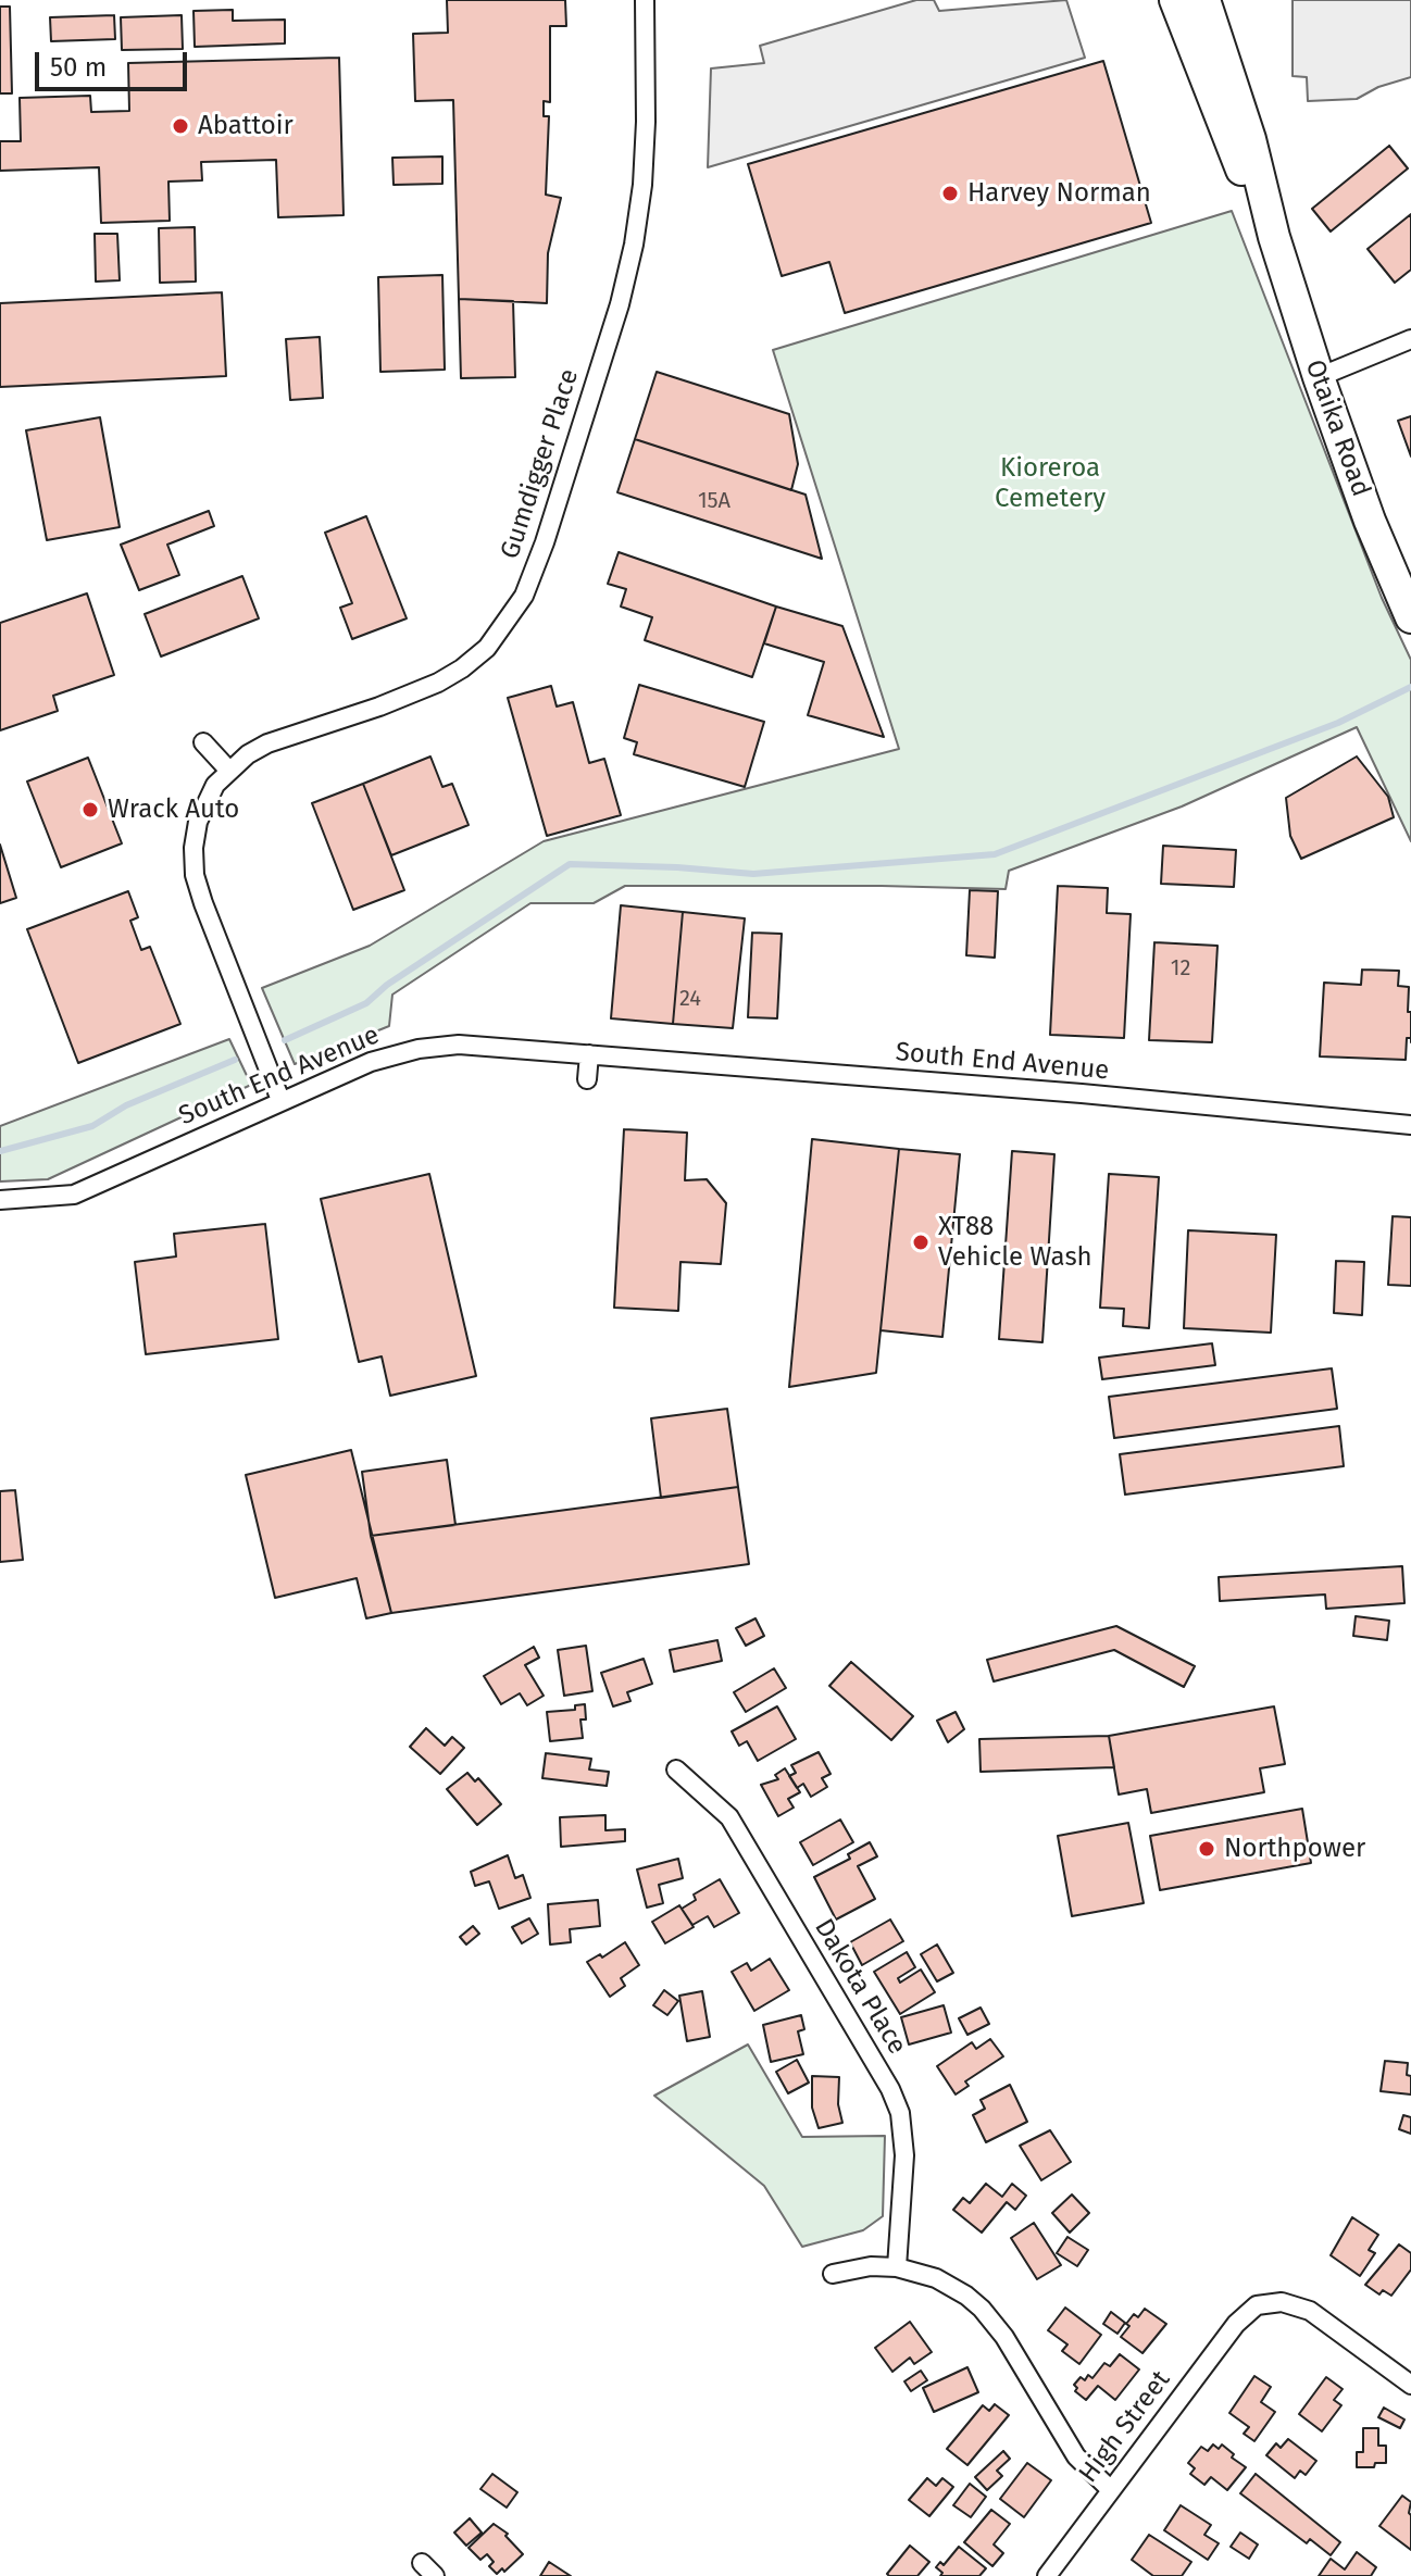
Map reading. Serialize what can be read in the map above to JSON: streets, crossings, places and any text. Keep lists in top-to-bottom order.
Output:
{
  "streets": {
    "highway": ["Otaika Road"],
    "street": [
      "Gumdigger Place",
      "South End Avenue",
      "Dakota Place",
      "High Street"
    ]
  },
  "crossings": [
    ["Gumdigger Place", "South End Avenue"]
  ],
  "parks": ["Kioreroa Cemetery"],
  "places": [
    "Abattoir",
    "Harvey Norman",
    "Wrack Auto",
    "XT88 Vehicle Wash",
    "Northpower"
  ],
  "house_numbers": ["15A", "12", "24"],
  "scale_bar": "50 m"
}
